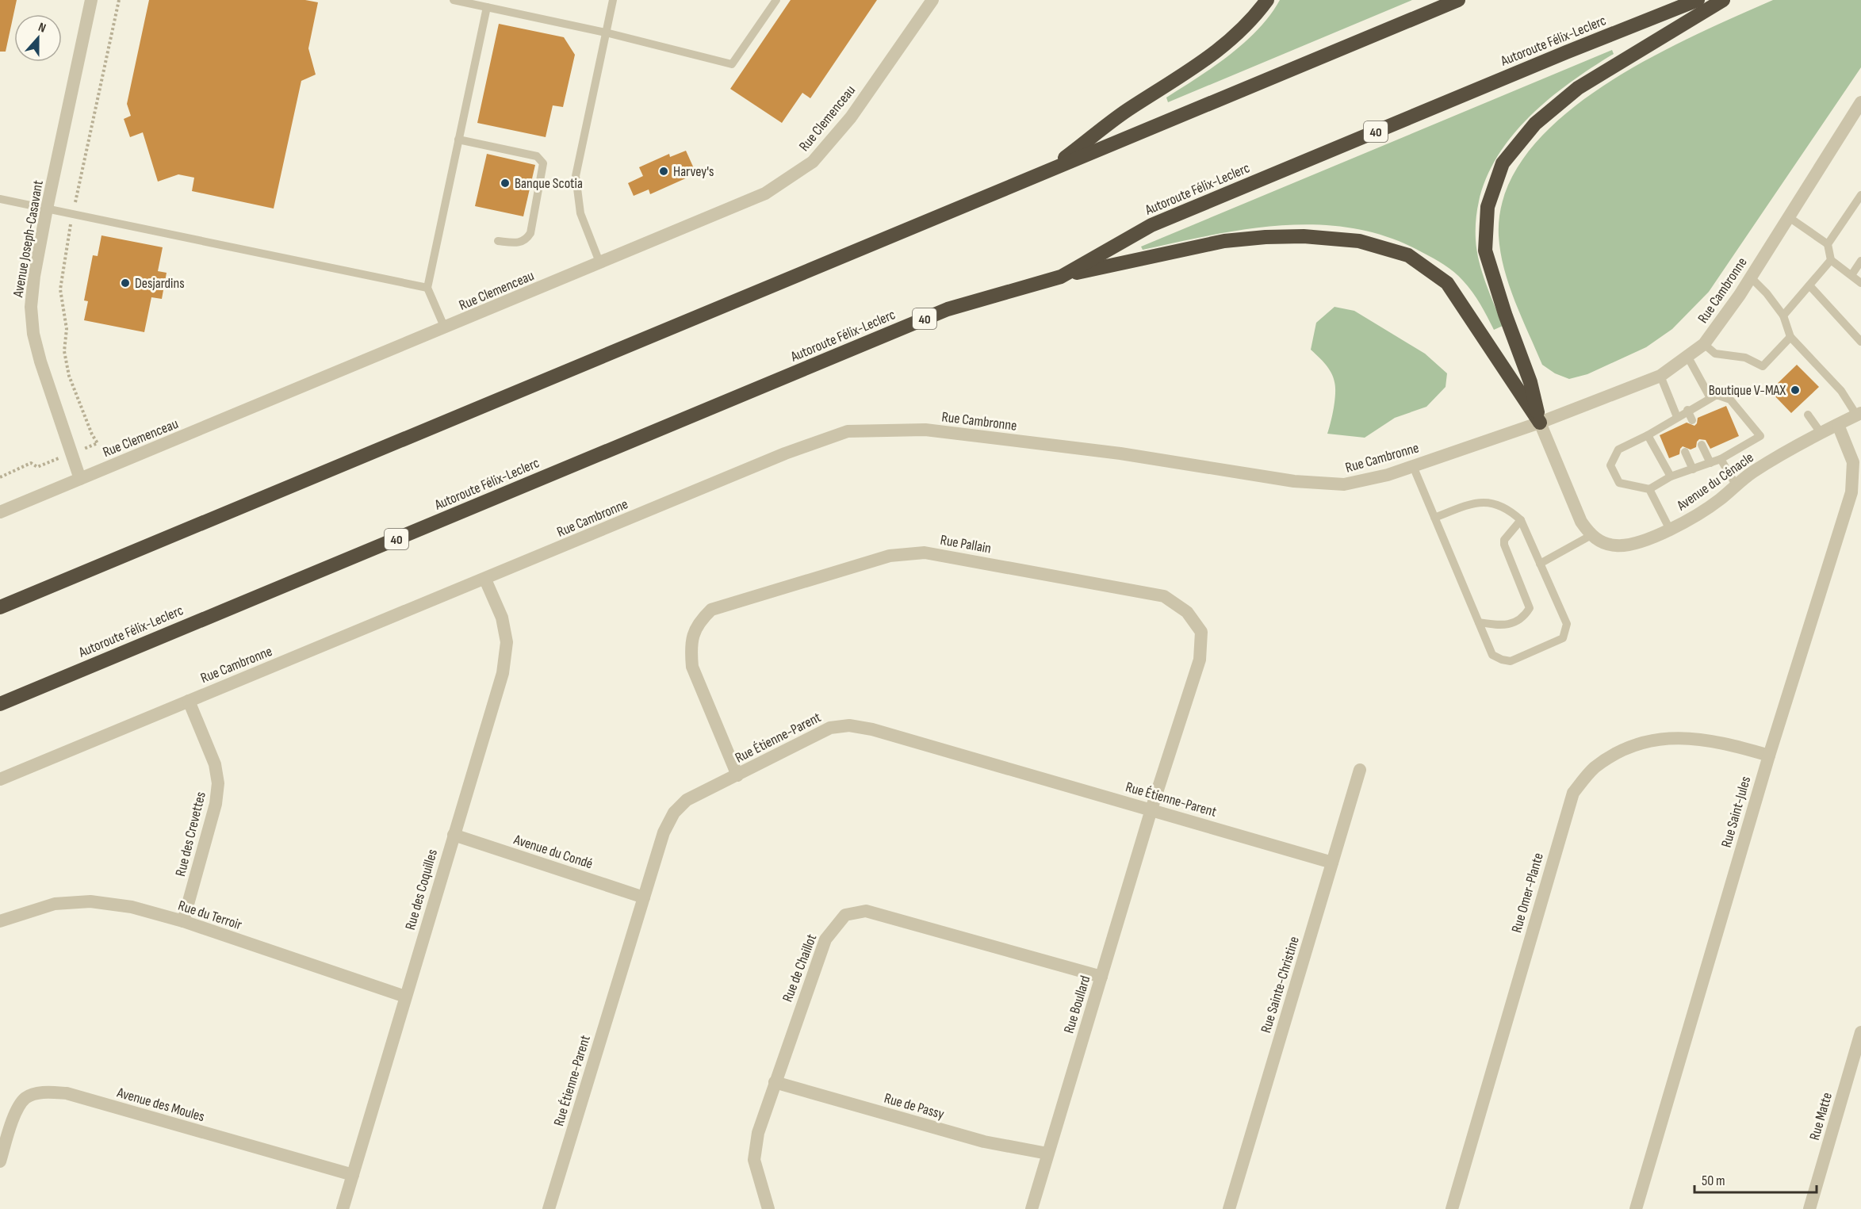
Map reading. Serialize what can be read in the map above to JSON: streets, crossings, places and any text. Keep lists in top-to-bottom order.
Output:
{
  "streets": {
    "highway": ["Autoroute Félix-Leclerc", "40"],
    "street": [
      "Rue Clemenceau",
      "Avenue Joseph-Casavant",
      "Rue Cambronne",
      "Avenue du Cénacle",
      "Rue Pallain",
      "Rue Étienne-Parent",
      "Rue Saint-Jules",
      "Rue des Crevettes",
      "Avenue du Condé",
      "Rue des Coquilles",
      "Rue Omer-Plante",
      "Rue du Terroir",
      "Rue de Chaillot",
      "Rue Sainte-Christine",
      "Rue Boullard",
      "Avenue des Moules",
      "Rue de Passy",
      "Rue Matte"
    ]
  },
  "crossings": [
    ["Rue Clemenceau", "Avenue Joseph-Casavant"],
    ["Rue Cambronne", "Rue des Crevettes"],
    ["Rue Cambronne", "Rue des Coquilles"],
    ["Avenue du Cénacle", "Rue Saint-Jules"],
    ["Rue Pallain", "Rue Étienne-Parent"],
    ["Rue Pallain", "Rue Boullard"],
    ["Rue Étienne-Parent", "Avenue du Condé"],
    ["Rue Étienne-Parent", "Rue Sainte-Christine"],
    ["Rue Étienne-Parent", "Rue Boullard"],
    ["Rue Saint-Jules", "Rue Omer-Plante"],
    ["Rue des Crevettes", "Rue du Terroir"],
    ["Avenue du Condé", "Rue des Coquilles"],
    ["Rue des Coquilles", "Rue du Terroir"],
    ["Rue des Coquilles", "Avenue des Moules"],
    ["Rue de Chaillot", "Rue Boullard"],
    ["Rue de Chaillot", "Rue de Passy"],
    ["Rue Boullard", "Rue de Passy"]
  ],
  "places": [
    "Harvey's",
    "Banque Scotia",
    "Desjardins",
    "Boutique V-MAX"
  ],
  "scale_bar": "50 m",
  "north": "top"
}
